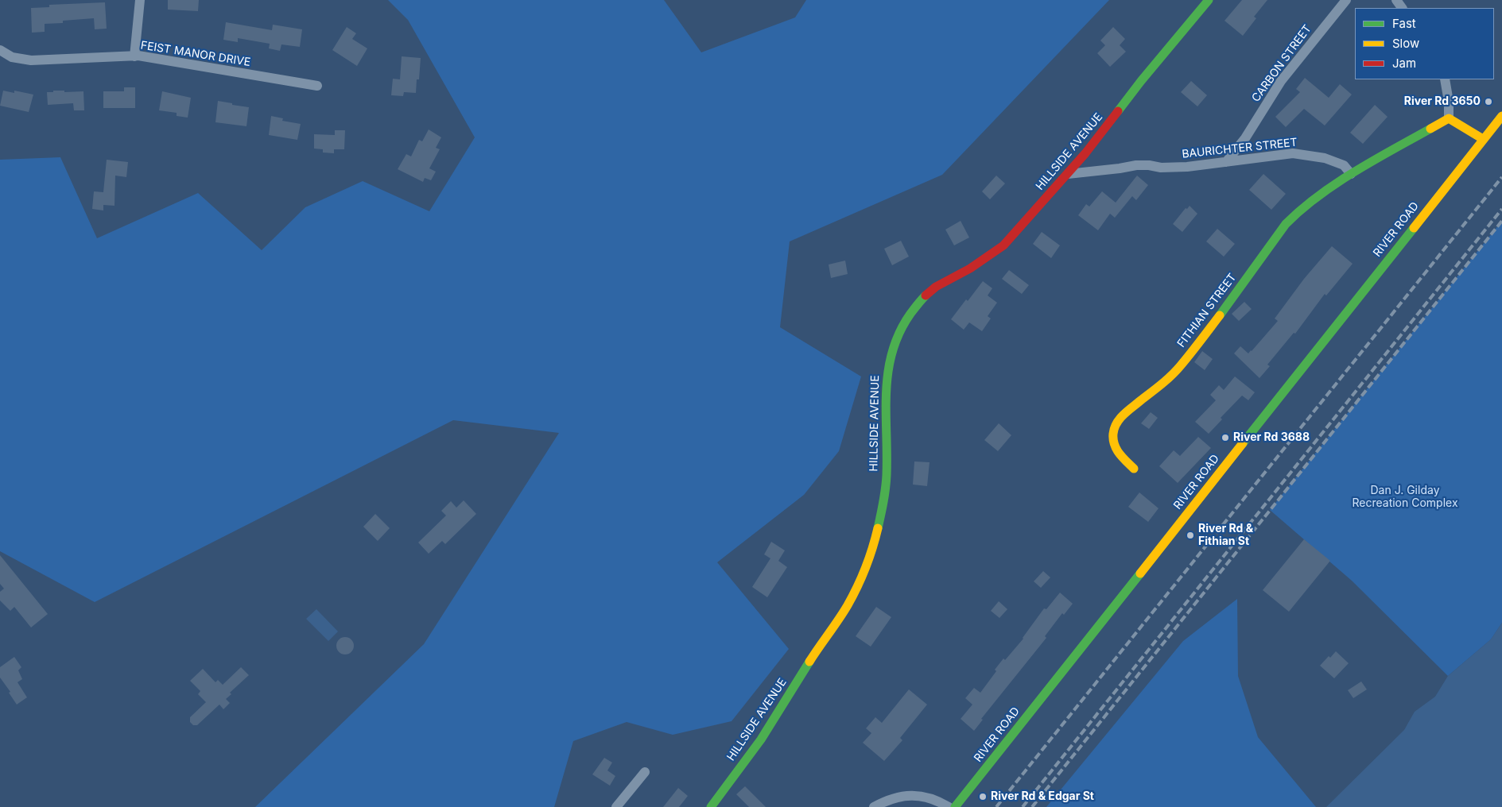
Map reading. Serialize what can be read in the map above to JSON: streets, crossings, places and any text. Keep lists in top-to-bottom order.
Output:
{
  "streets": {
    "street": [
      "FEIST MANOR DRIVE",
      "CARBON STREET",
      "BAURICHTER STREET",
      "HILLSIDE AVENUE",
      "RIVER ROAD",
      "FITHIAN STREET"
    ]
  },
  "crossings": [
    ["CARBON STREET", "BAURICHTER STREET"],
    ["BAURICHTER STREET", "HILLSIDE AVENUE"],
    ["BAURICHTER STREET", "FITHIAN STREET"]
  ],
  "parks": ["Dan J. Gilday Recreation Complex"],
  "places": [
    "River Rd 3650",
    "River Rd 3688",
    "River Rd & Fithian St",
    "River Rd & Edgar St"
  ],
  "legend": ["Fast", "Slow", "Jam"]
}
